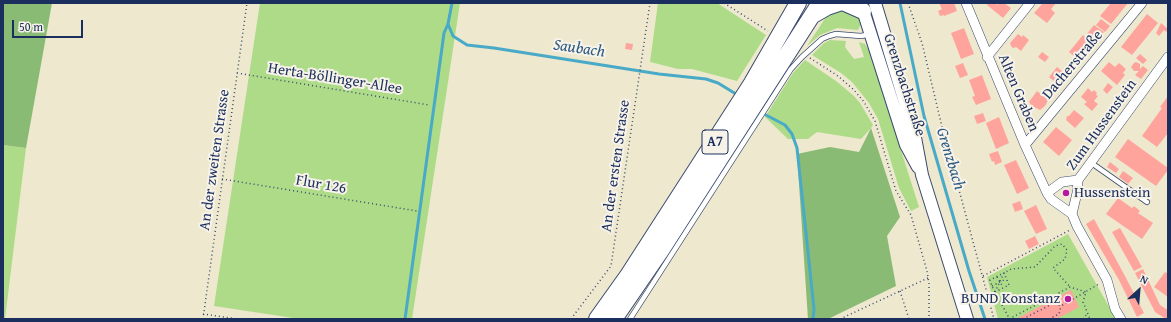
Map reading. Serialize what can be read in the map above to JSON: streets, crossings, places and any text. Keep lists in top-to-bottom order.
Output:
{
  "streets": {
    "highway": ["A7"],
    "street": [
      "Dacherstraße",
      "Grenzbachstraße",
      "Alten Graben",
      "Zum Hussenstein"
    ],
    "path": [
      "Herta-Böllinger-Allee",
      "An der zweiten Strasse",
      "An der ersten Strasse",
      "Flur 126"
    ]
  },
  "crossings": [
    ["Dacherstraße", "Alten Graben"],
    ["Herta-Böllinger-Allee", "An der zweiten Strasse"],
    ["Alten Graben", "Zum Hussenstein"],
    ["An der zweiten Strasse", "Flur 126"]
  ],
  "water": ["Saubach", "Grenzbach"],
  "places": ["Hussenstein", "BUND Konstanz"],
  "scale_bar": "50 m",
  "north": "top right"
}
